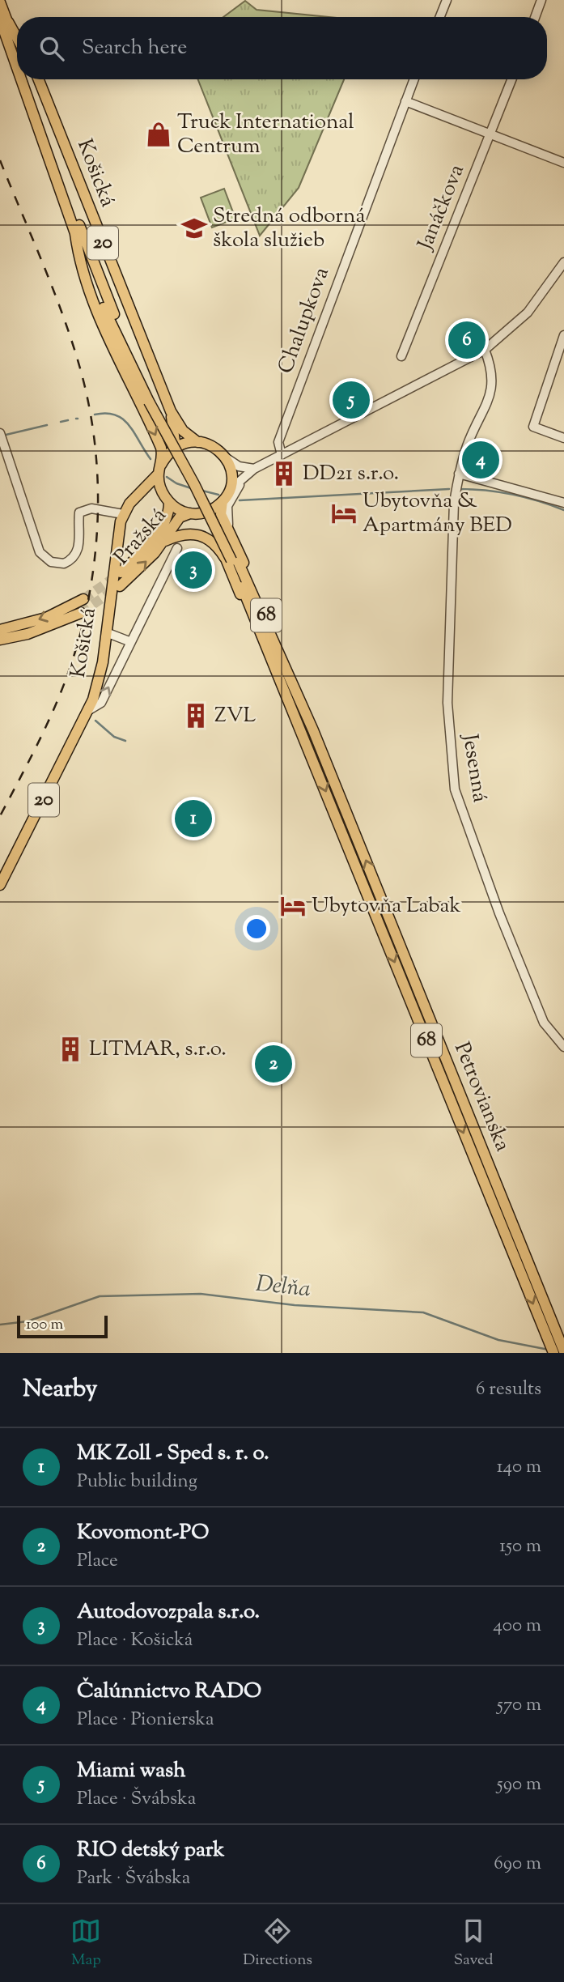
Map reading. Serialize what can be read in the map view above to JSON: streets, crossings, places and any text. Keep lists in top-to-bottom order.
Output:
{
  "streets": {
    "main road": [
      "Košická",
      "20",
      "Pražská",
      "68",
      "Petrovianska"
    ],
    "street": ["Janáčkova", "Chalupkova", "Jesenná"]
  },
  "crossings": [
    ["Košická", "20"],
    ["Košická", "Pražská"],
    ["Košická", "68"],
    ["20", "Pražská"],
    ["20", "68"],
    ["Pražská", "68"],
    ["68", "Petrovianska"]
  ],
  "water": ["Delňa"],
  "places": {
    "shop": ["Truck International Centrum"],
    "school or university": ["Stredná odborná škola služieb"],
    "building": ["DD21 s.r.o.", "ZVL", "LITMAR, s.r.o."],
    "hotel": ["Ubytovňa & Apartmány BED", "Ubytovňa Labak"]
  },
  "scale_bar": "100 m",
  "page": {
    "search": "Search here",
    "pins": [
      "6",
      "5",
      "4",
      "3",
      "1",
      "2"
    ],
    "scale": "100 m",
    "heading": ["Nearby", "6 results"],
    "list": [
      {
        "mark": "1",
        "name": "MK Zoll - Sped s. r. o.",
        "note": "Public building",
        "value": "140 m"
      },
      {
        "mark": "2",
        "name": "Kovomont-PO",
        "note": "Place",
        "value": "150 m"
      },
      {
        "mark": "3",
        "name": "Autodovozpala s.r.o.",
        "note": "Place · Košická",
        "value": "400 m"
      },
      {
        "mark": "4",
        "name": "Čalúnnictvo RADO",
        "note": "Place · Pionierska",
        "value": "570 m"
      },
      {
        "mark": "5",
        "name": "Miami wash",
        "note": "Place · Švábska",
        "value": "590 m"
      },
      {
        "mark": "6",
        "name": "RIO detský park",
        "note": "Park · Švábska",
        "value": "690 m"
      }
    ],
    "nav": ["Map", "Directions", "Saved"]
  }
}
